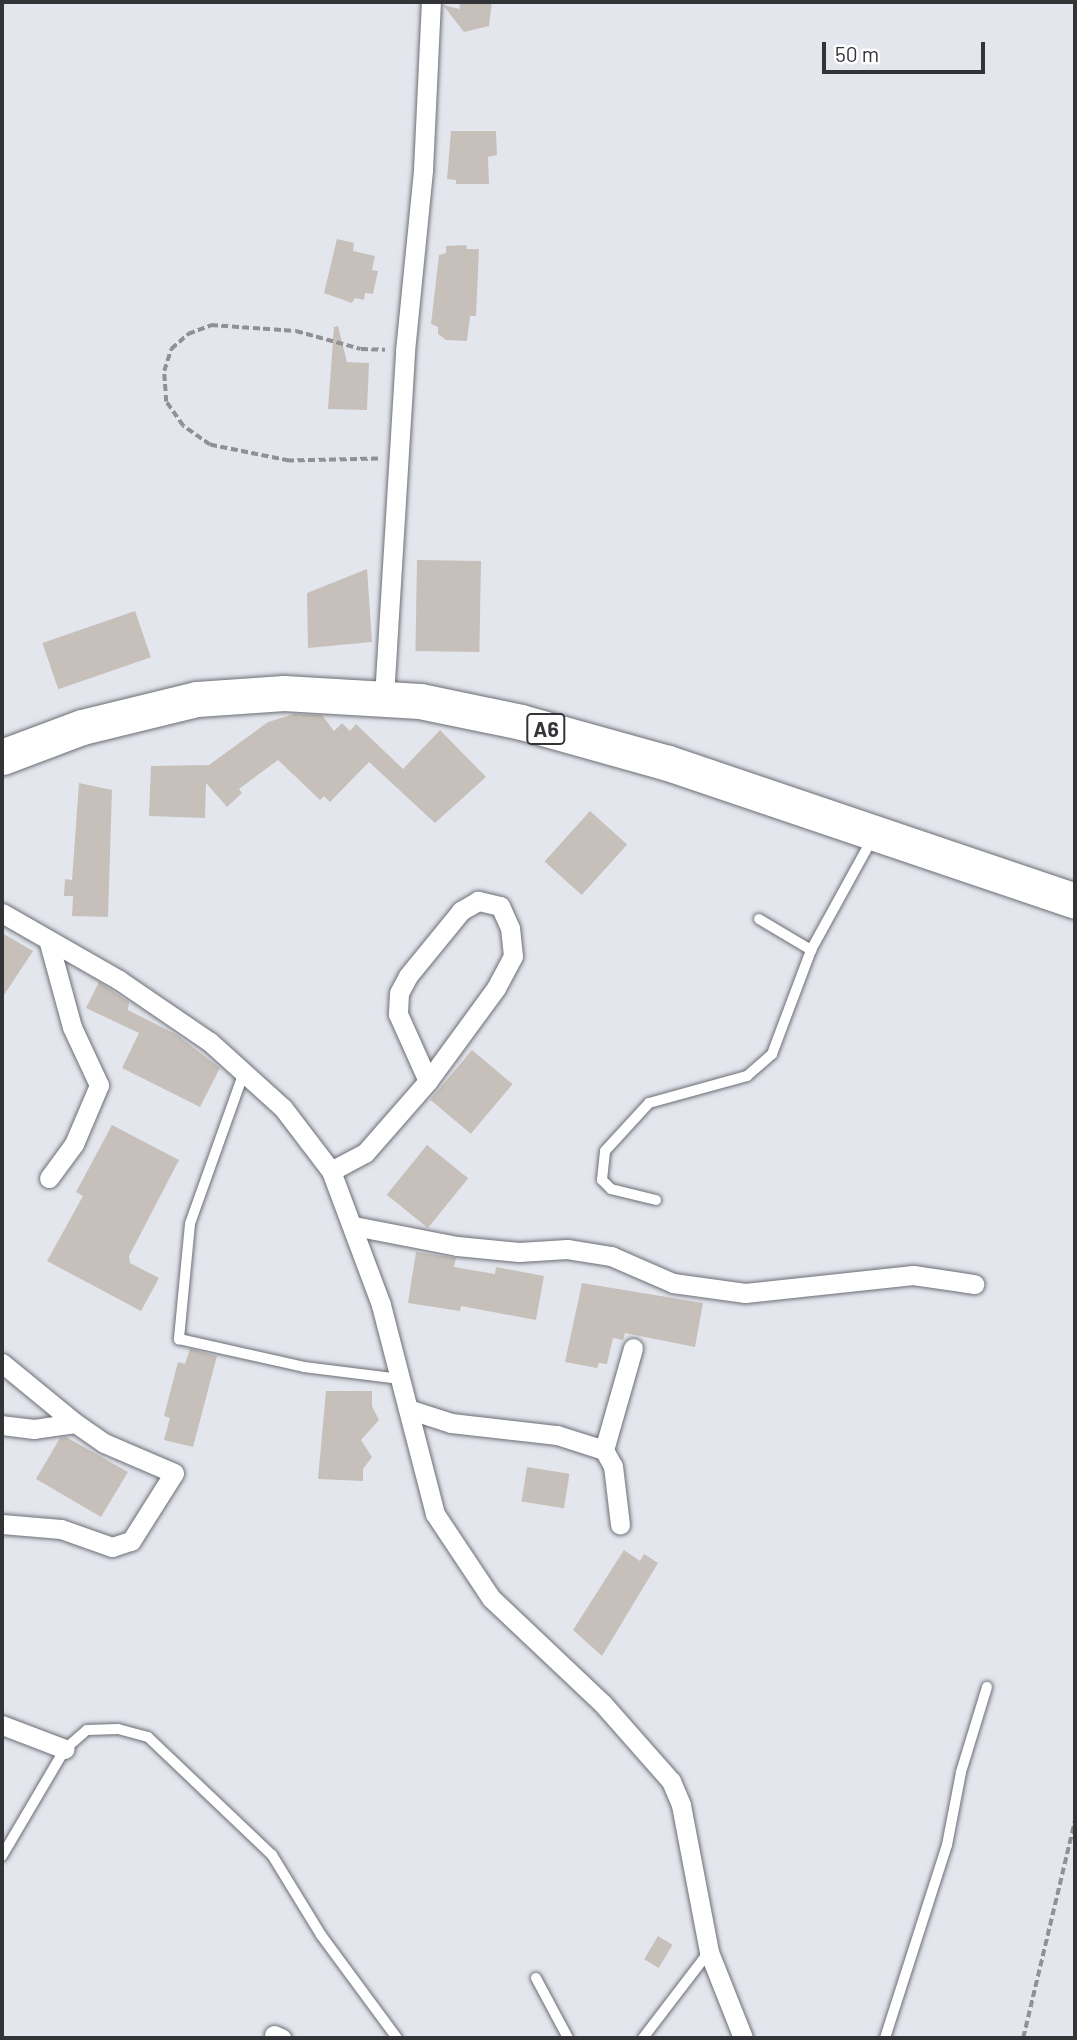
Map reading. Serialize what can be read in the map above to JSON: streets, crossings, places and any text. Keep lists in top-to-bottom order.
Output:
{
  "streets": {
    "highway": ["A6"]
  },
  "scale_bar": "50 m"
}
